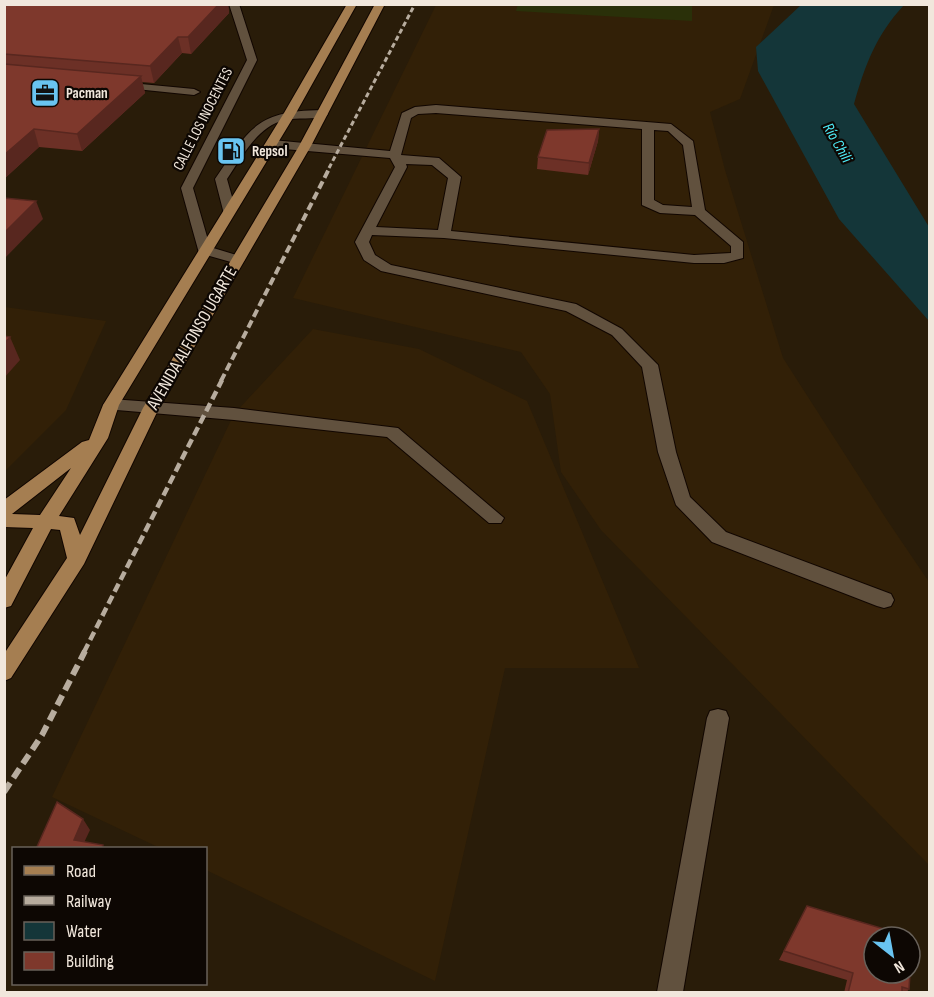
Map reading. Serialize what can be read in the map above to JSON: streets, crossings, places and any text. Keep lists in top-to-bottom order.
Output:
{
  "streets": {
    "main road": ["AVENIDA ALFONSO UGARTE"],
    "street": ["CALLE LOS INOCENTES"]
  },
  "crossings": [
    ["CALLE LOS INOCENTES", "AVENIDA ALFONSO UGARTE"]
  ],
  "water": ["Río Chili"],
  "places": {
    "office": ["Pacman"],
    "fuel station": ["Repsol"]
  },
  "legend": [
    "Road",
    "Railway",
    "Water",
    "Building"
  ],
  "north": "bottom right"
}
